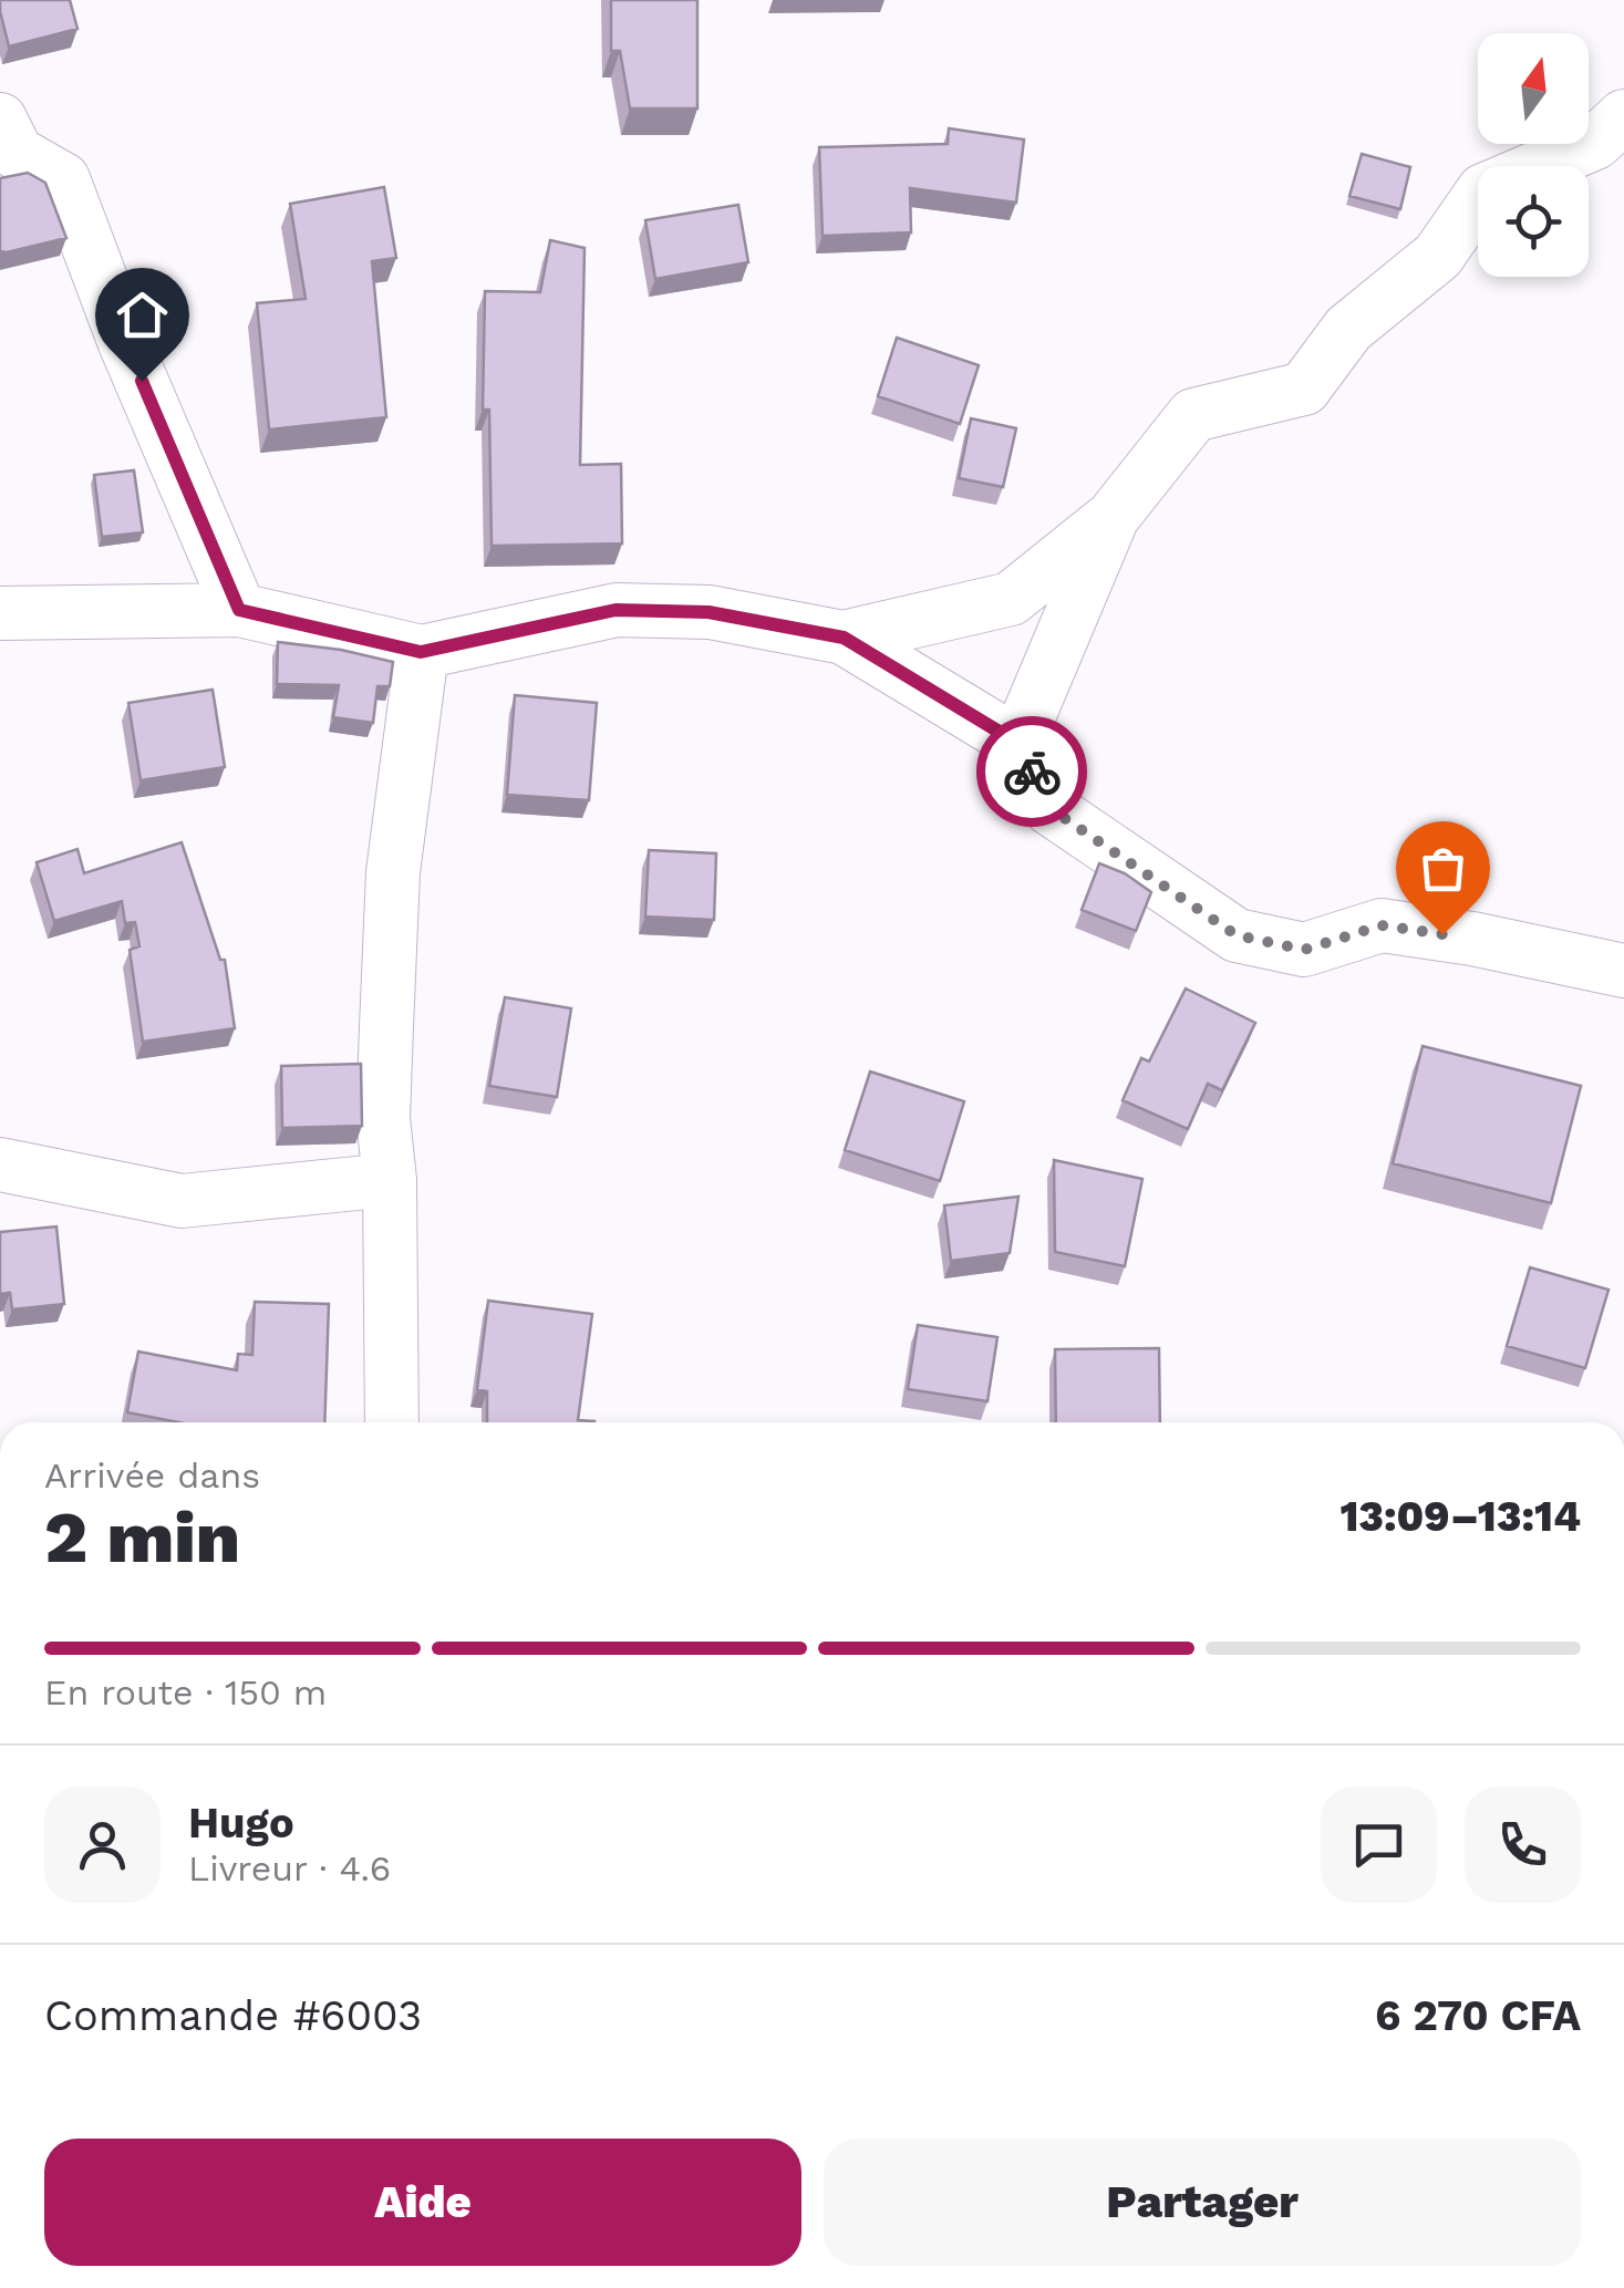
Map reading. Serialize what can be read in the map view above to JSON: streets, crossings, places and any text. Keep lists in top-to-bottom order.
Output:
{
  "north": "top",
  "page": {
    "heading": ["2 min", "Arrivée dans", "13:09–13:14"],
    "panel": [
      "Hugo",
      "Livreur · 4.6",
      "Commande #6003",
      "6 270 CFA"
    ],
    "bar": "En route · 150 m",
    "buttons": ["Aide", "Partager"]
  }
}
